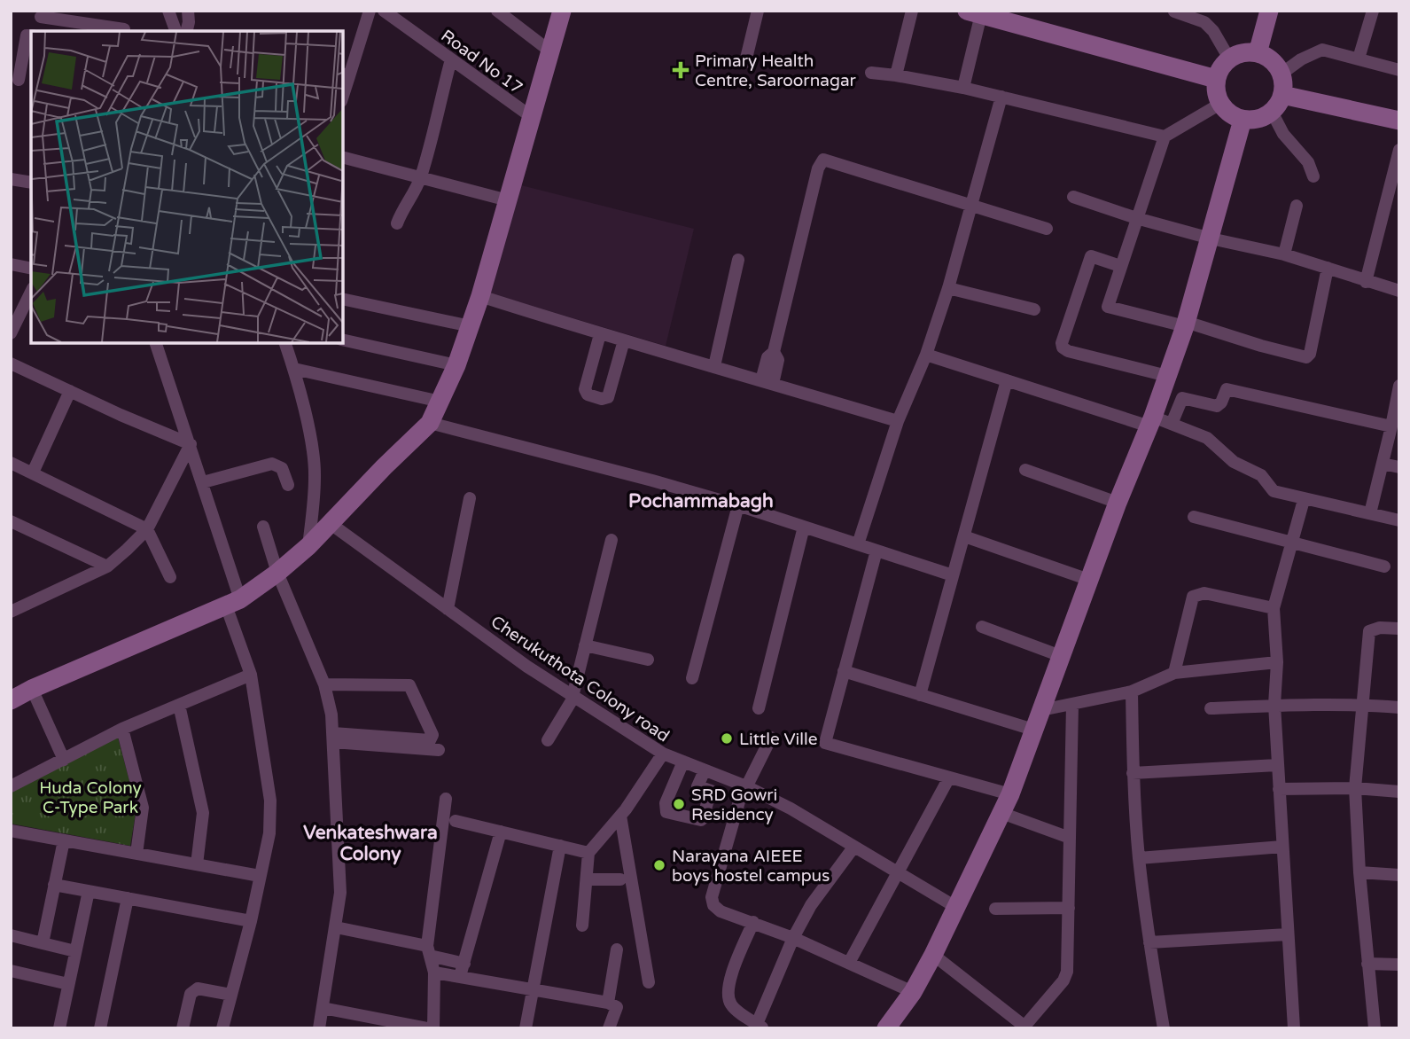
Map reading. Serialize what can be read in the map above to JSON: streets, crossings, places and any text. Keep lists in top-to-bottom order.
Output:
{
  "streets": {
    "street": ["Road No 17", "Cherukuthota Colony road"]
  },
  "districts": ["Pochammabagh", "Venkateshwara Colony"],
  "parks": ["Huda Colony C-Type Park"],
  "places": {
    "health": ["Primary Health Centre, Saroornagar"],
    "other": ["Little Ville", "SRD Gowri Residency", "Narayana AIEEE boys hostel campus"]
  }
}
